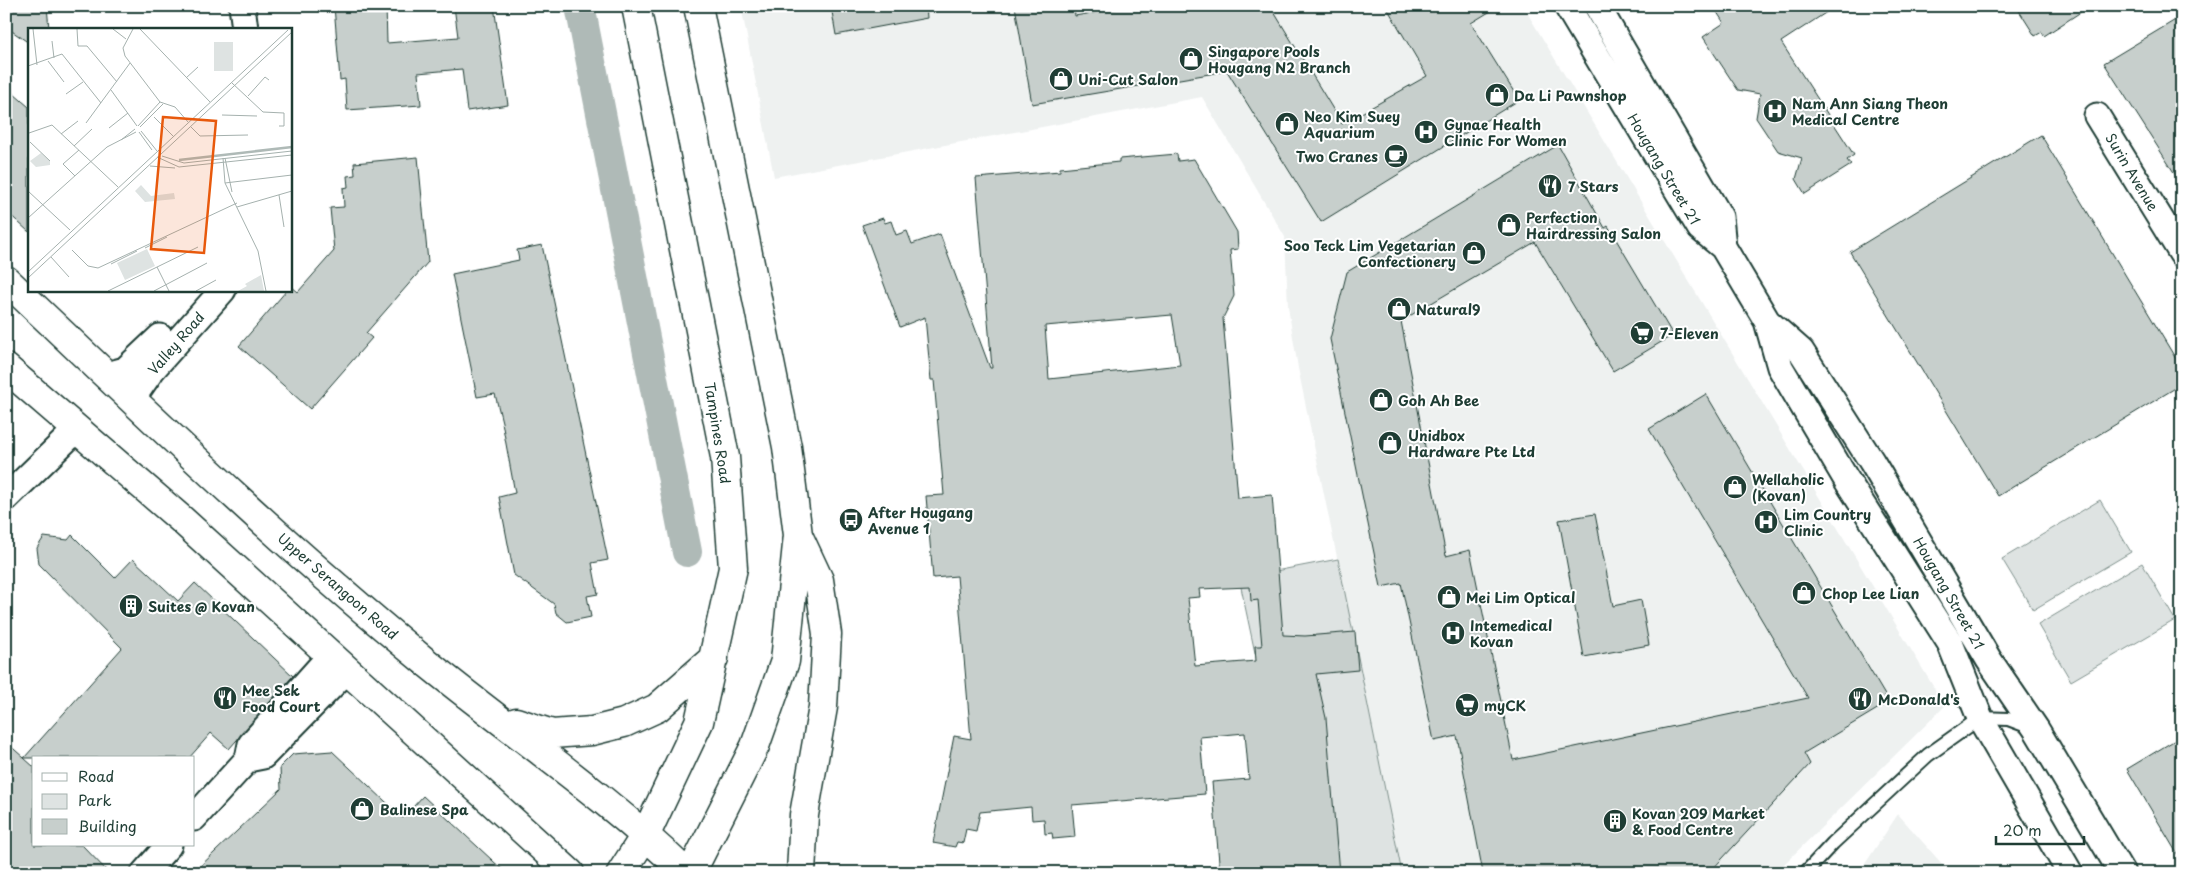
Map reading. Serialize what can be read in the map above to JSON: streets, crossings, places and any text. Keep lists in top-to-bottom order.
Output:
{
  "streets": {
    "main road": ["Tampines Road", "Upper Serangoon Road"],
    "street": ["Hougang Street 21", "Surin Avenue", "Valley Road"]
  },
  "crossings": [
    ["Valley Road", "Upper Serangoon Road"],
    ["Tampines Road", "Upper Serangoon Road"]
  ],
  "places": {
    "shop": [
      "Singapore Pools Hougang N2 Branch",
      "Uni-Cut Salon",
      "Da Li Pawnshop",
      "Neo Kim Suey Aquarium",
      "Perfection Hairdressing Salon",
      "Soo Teck Lim Vegetarian Confectionery",
      "Natural9",
      "Goh Ah Bee",
      "Unidbox Hardware Pte Ltd",
      "Wellaholic (Kovan)",
      "Chop Lee Lian",
      "Mei Lim Optical",
      "Balinese Spa"
    ],
    "hospital": [
      "Nam Ann Siang Theon Medical Centre",
      "Gynae Health Clinic For Women",
      "Lim Country Clinic",
      "Intemedical Kovan"
    ],
    "cafe": ["Two Cranes"],
    "restaurant": ["7 Stars", "Mee Sek Food Court", "McDonald's"],
    "supermarket": ["7-Eleven", "myCK"],
    "bus stop": ["After Hougang Avenue 1"],
    "building": ["Suites @ Kovan", "Kovan 209 Market & Food Centre"]
  },
  "legend": ["Road", "Park", "Building"],
  "scale_bar": "20 m"
}
